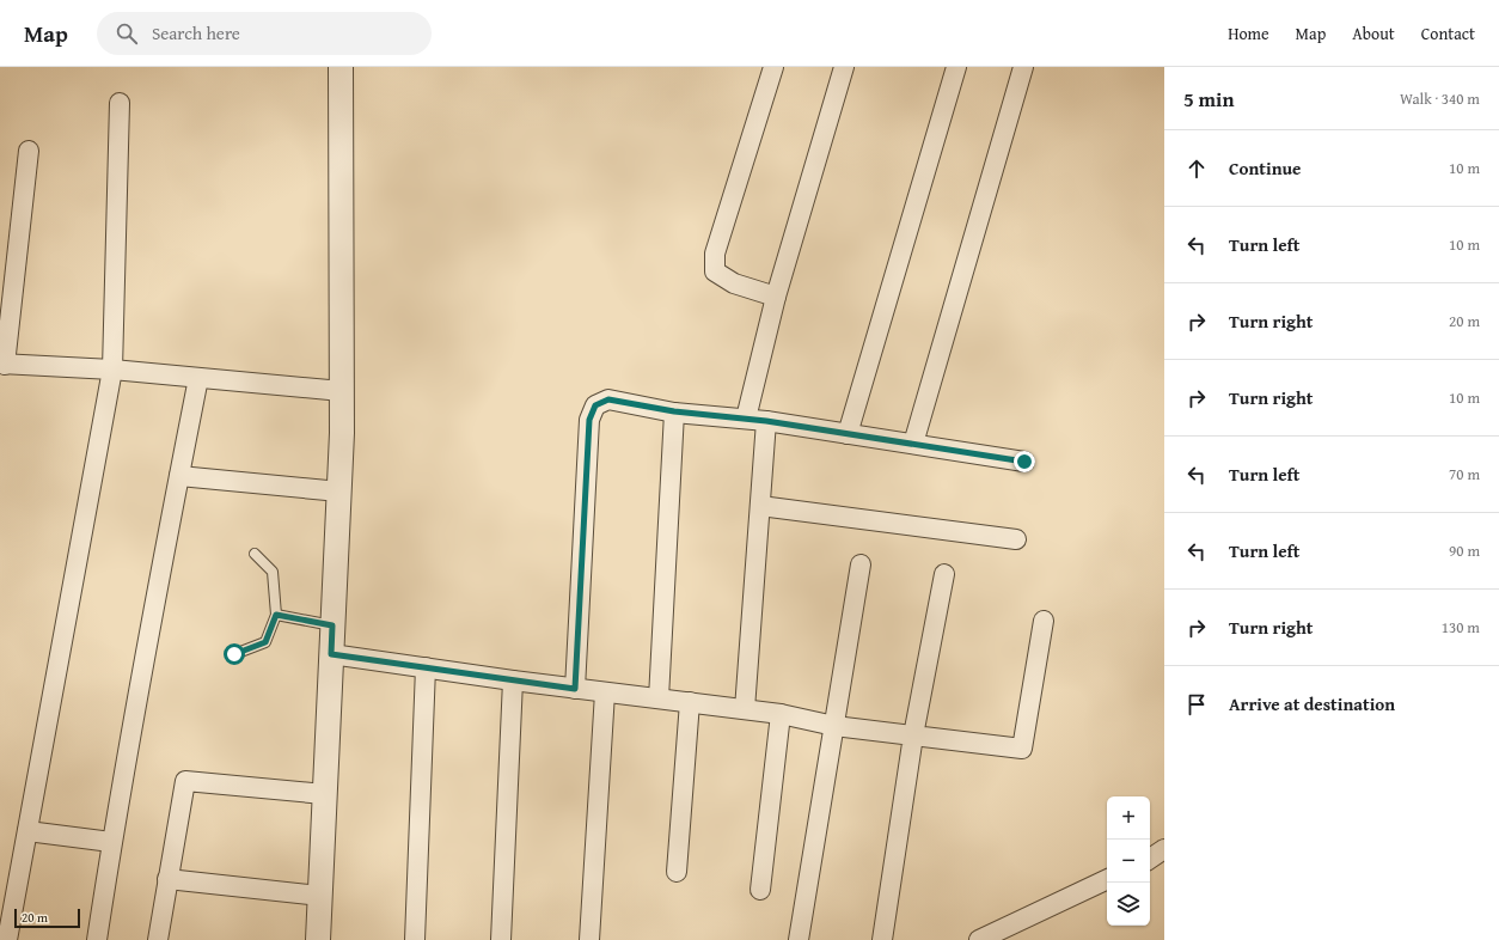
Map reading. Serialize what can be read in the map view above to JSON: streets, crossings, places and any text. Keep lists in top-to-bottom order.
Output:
{
  "scale_bar": "20 m",
  "page": {
    "header": "Map",
    "search": "Search here",
    "nav": [
      "Home",
      "Map",
      "About",
      "Contact"
    ],
    "heading": ["5 min", "Walk · 340 m"],
    "list": [
      ["Continue", "10 m"],
      ["Turn left", "10 m"],
      ["Turn right", "20 m"],
      ["Turn right", "10 m"],
      ["Turn left", "70 m"],
      ["Turn left", "90 m"],
      ["Turn right", "130 m"],
      "Arrive at destination"
    ],
    "map_buttons": ["+", "−"],
    "scale": "20 m"
  }
}
